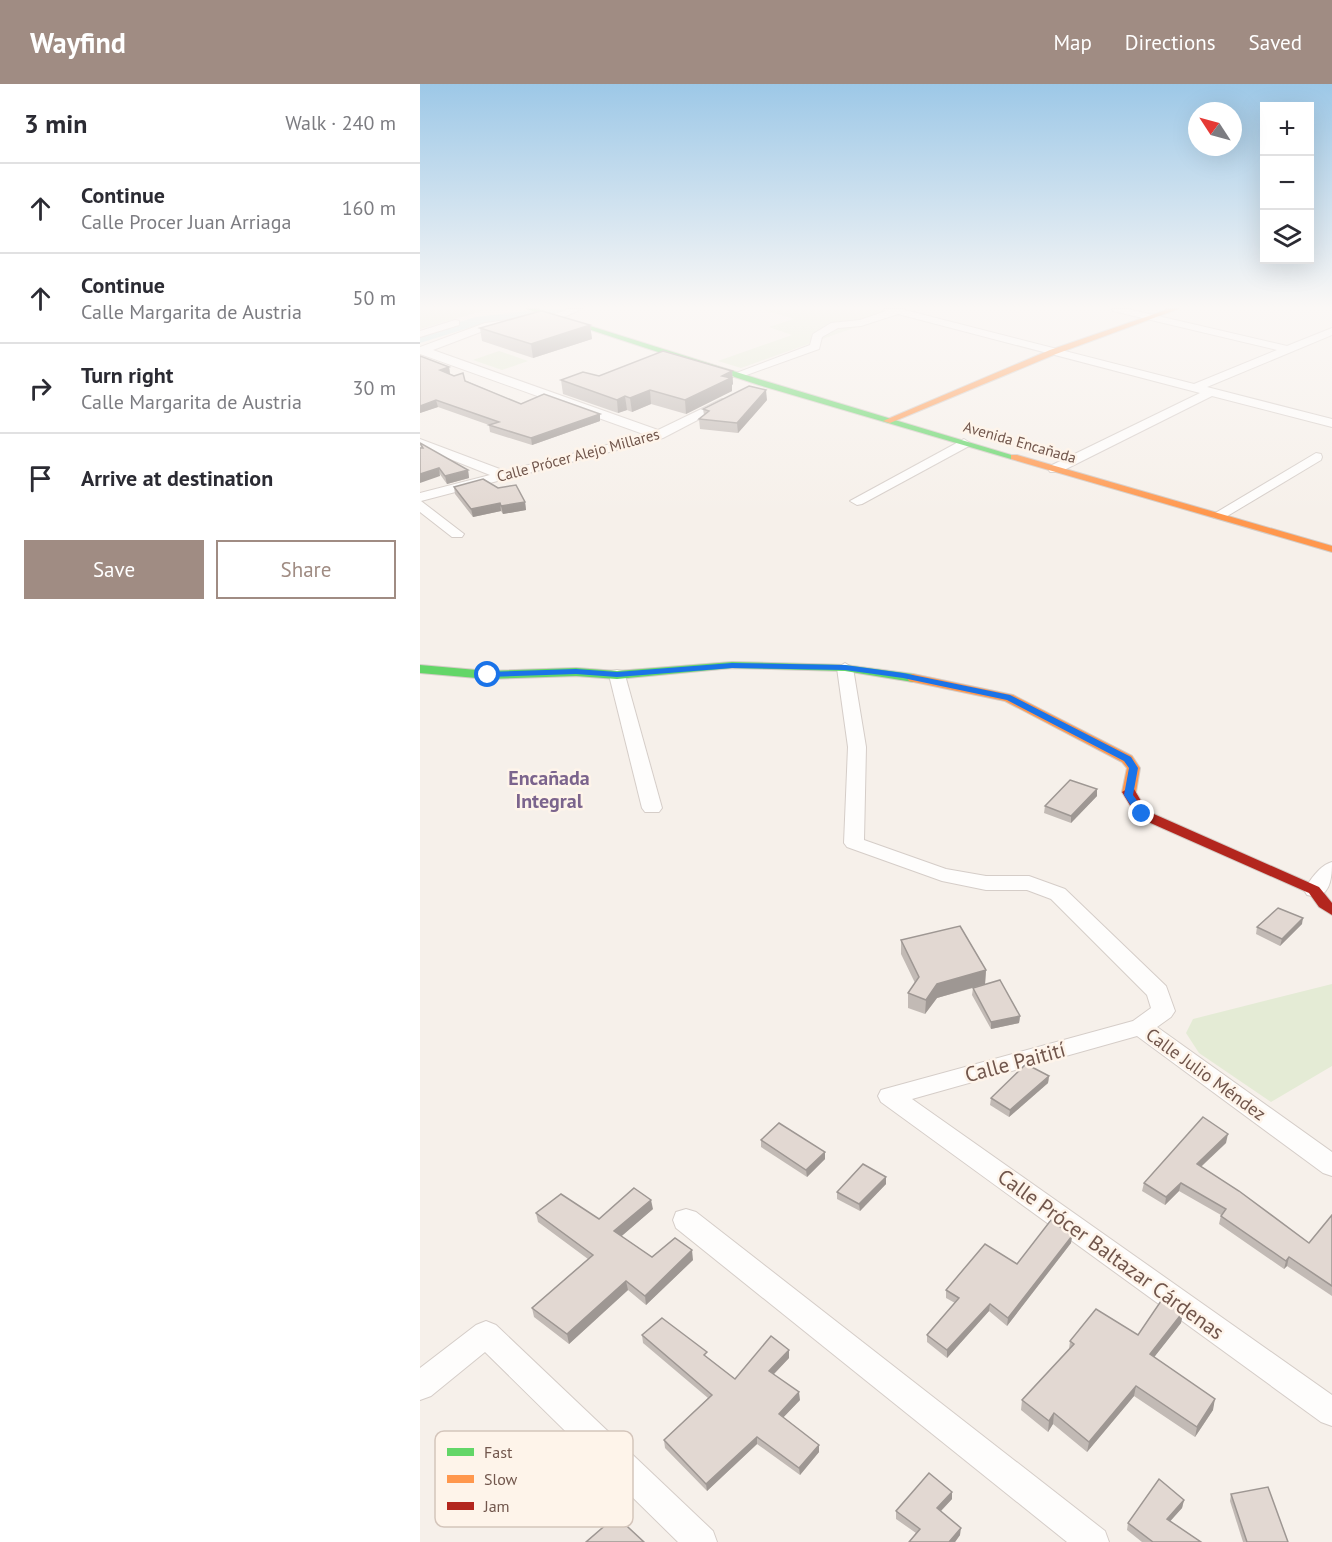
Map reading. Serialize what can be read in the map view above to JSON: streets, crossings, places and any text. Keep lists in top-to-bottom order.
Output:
{
  "streets": {
    "main road": ["Avenida Encañada"],
    "street": [
      "Calle Prócer Alejo Millares",
      "Calle Paitití",
      "Calle Julio Méndez",
      "Calle Prócer Baltazar Cárdenas"
    ]
  },
  "crossings": [
    ["Avenida Encañada", "Calle Prócer Alejo Millares"],
    ["Calle Paitití", "Calle Julio Méndez"],
    ["Calle Paitití", "Calle Prócer Baltazar Cárdenas"]
  ],
  "districts": ["Encañada Integral"],
  "legend": ["Fast", "Slow", "Jam"],
  "north": "top left",
  "page": {
    "header": "Wayfind",
    "nav": ["Map", "Directions", "Saved"],
    "heading": ["3 min", "Walk · 240 m"],
    "map_buttons": ["+", "−"],
    "list": [
      ["Continue", "Calle Procer Juan Arriaga", "160 m"],
      ["Continue", "Calle Margarita de Austria", "50 m"],
      ["Turn right", "Calle Margarita de Austria", "30 m"],
      "Arrive at destination"
    ],
    "buttons": ["Save", "Share"]
  }
}
